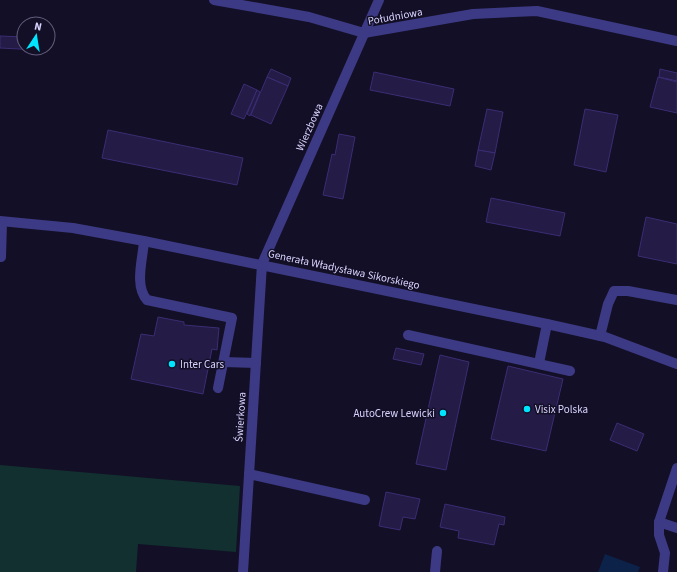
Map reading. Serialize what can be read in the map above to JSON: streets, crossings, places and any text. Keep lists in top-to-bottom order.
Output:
{
  "streets": {
    "street": [
      "Południowa",
      "Wierzbowa",
      "Generała Władysława Sikorskiego",
      "Świerkowa"
    ]
  },
  "crossings": [
    ["Południowa", "Wierzbowa"],
    ["Wierzbowa", "Generała Władysława Sikorskiego"],
    ["Wierzbowa", "Świerkowa"],
    ["Generała Władysława Sikorskiego", "Świerkowa"]
  ],
  "places": ["Inter Cars", "Visix Polska", "AutoCrew Lewicki"],
  "north": "top"
}
